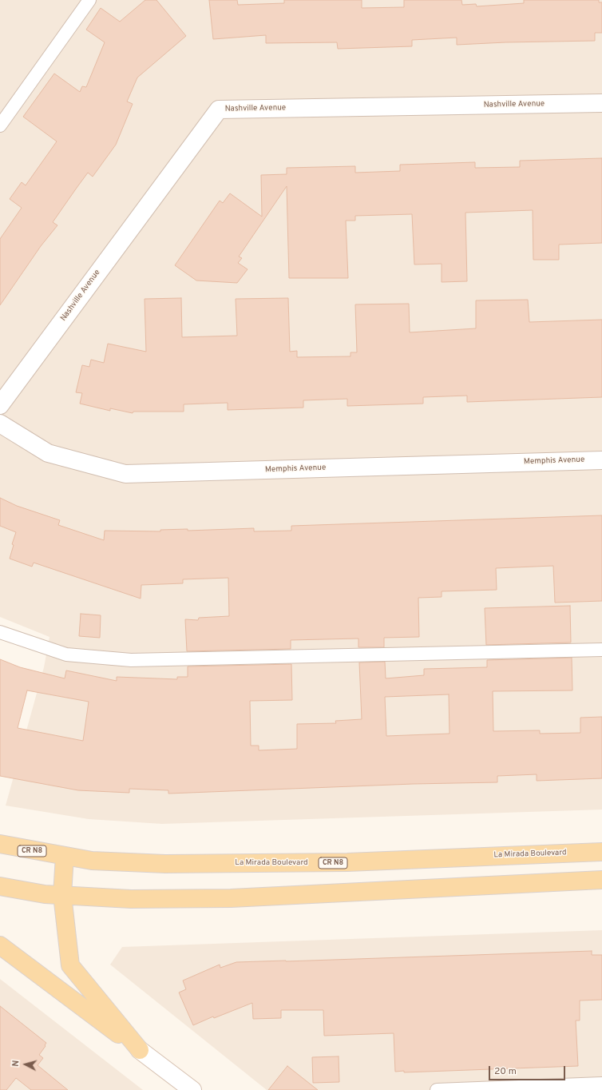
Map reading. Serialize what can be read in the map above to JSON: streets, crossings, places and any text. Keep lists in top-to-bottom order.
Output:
{
  "streets": {
    "main road": ["CR N8", "La Mirada Boulevard"],
    "street": ["Nashville Avenue", "Memphis Avenue"]
  },
  "scale_bar": "20 m",
  "north": "left"
}
